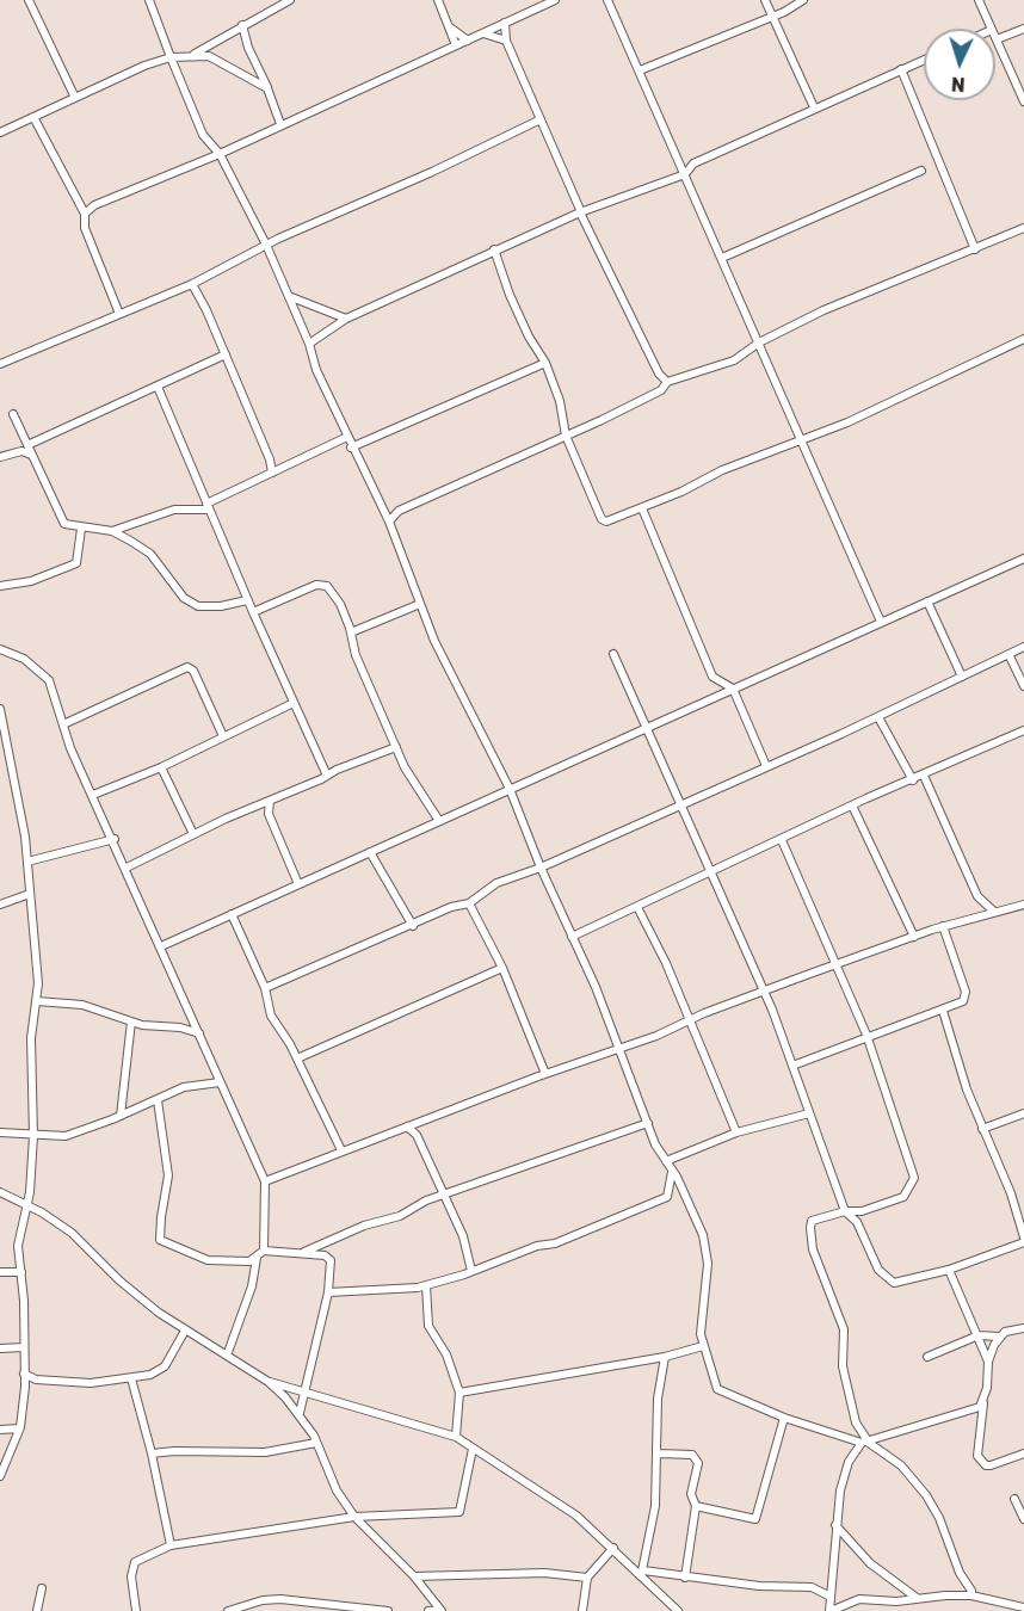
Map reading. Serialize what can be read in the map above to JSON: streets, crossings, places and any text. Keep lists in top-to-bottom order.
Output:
{
  "north": "bottom"
}
